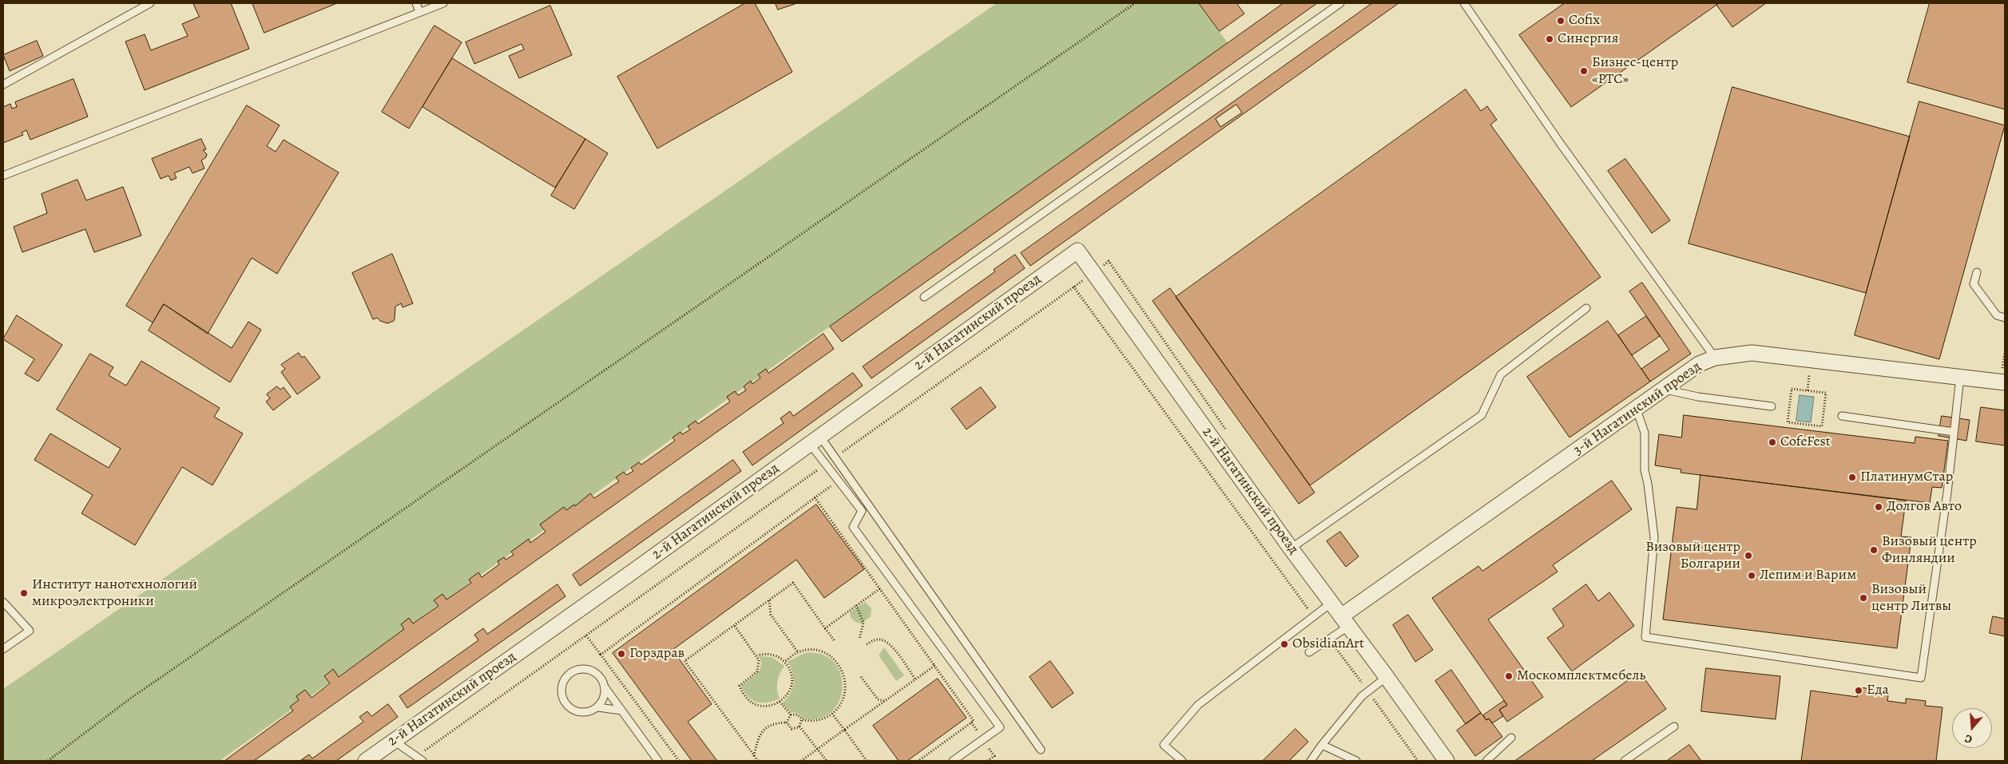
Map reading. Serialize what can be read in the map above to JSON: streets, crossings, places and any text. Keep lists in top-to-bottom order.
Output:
{
  "streets": {
    "street": ["2-й Нагатинский проезд", "3-й Нагатинский проезд"]
  },
  "crossings": [
    ["2-й Нагатинский проезд", "3-й Нагатинский проезд"]
  ],
  "places": [
    "Cofix",
    "Синергия",
    "Бизнес-центр «РТС»",
    "CofeFest",
    "ПлатинумСтар",
    "Долгов Авто",
    "Визовый центр Финляндии",
    "Визовый центр Болгарии",
    "Лепим и Варим",
    "Институт нанотехнологий микроэлектроники",
    "Визовый центр Литвы",
    "ObsidianArt",
    "Горздрав",
    "Москомплектмебель",
    "Еда"
  ],
  "north": "bottom"
}
